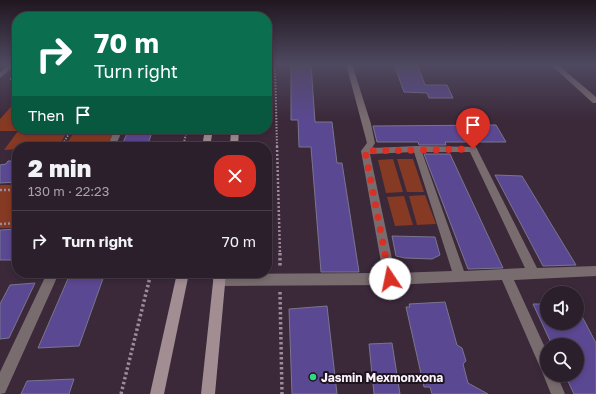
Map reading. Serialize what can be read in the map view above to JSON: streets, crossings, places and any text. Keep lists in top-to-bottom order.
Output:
{
  "places": ["Jasmin Mexmonxona"],
  "page": {
    "turn": ["70 m", "Turn right"],
    "then": "Then",
    "heading": ["2 min", "130 m · 22:23"],
    "list": [
      {
        "name": "Turn right",
        "value": "70 m"
      }
    ]
  }
}
